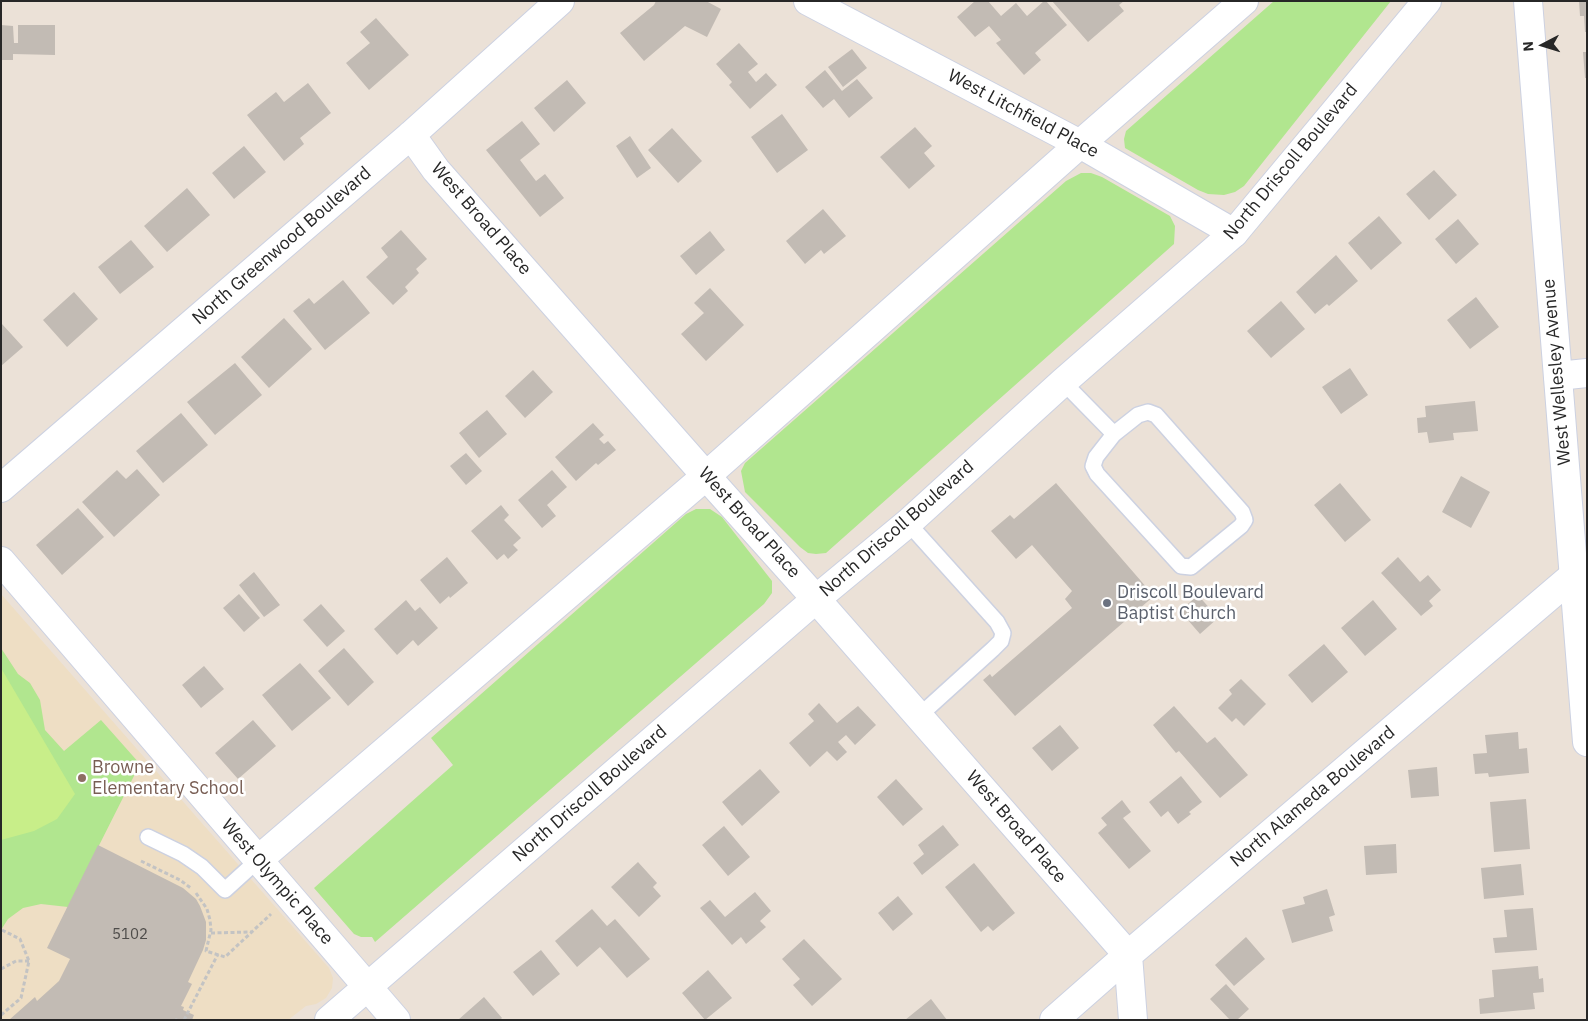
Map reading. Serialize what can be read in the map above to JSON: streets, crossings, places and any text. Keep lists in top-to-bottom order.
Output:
{
  "streets": {
    "street": [
      "West Litchfield Place",
      "North Driscoll Boulevard",
      "West Broad Place",
      "North Greenwood Boulevard",
      "West Wellesley Avenue",
      "North Alameda Boulevard",
      "West Olympic Place"
    ]
  },
  "crossings": [
    ["West Litchfield Place", "North Driscoll Boulevard"],
    ["North Driscoll Boulevard", "West Broad Place"],
    ["North Driscoll Boulevard", "West Olympic Place"],
    ["West Broad Place", "North Greenwood Boulevard"],
    ["West Broad Place", "North Alameda Boulevard"],
    ["West Wellesley Avenue", "North Alameda Boulevard"]
  ],
  "places": ["Driscoll Boulevard Baptist Church", "Browne Elementary School"],
  "house_numbers": ["5102"],
  "north": "left"
}
